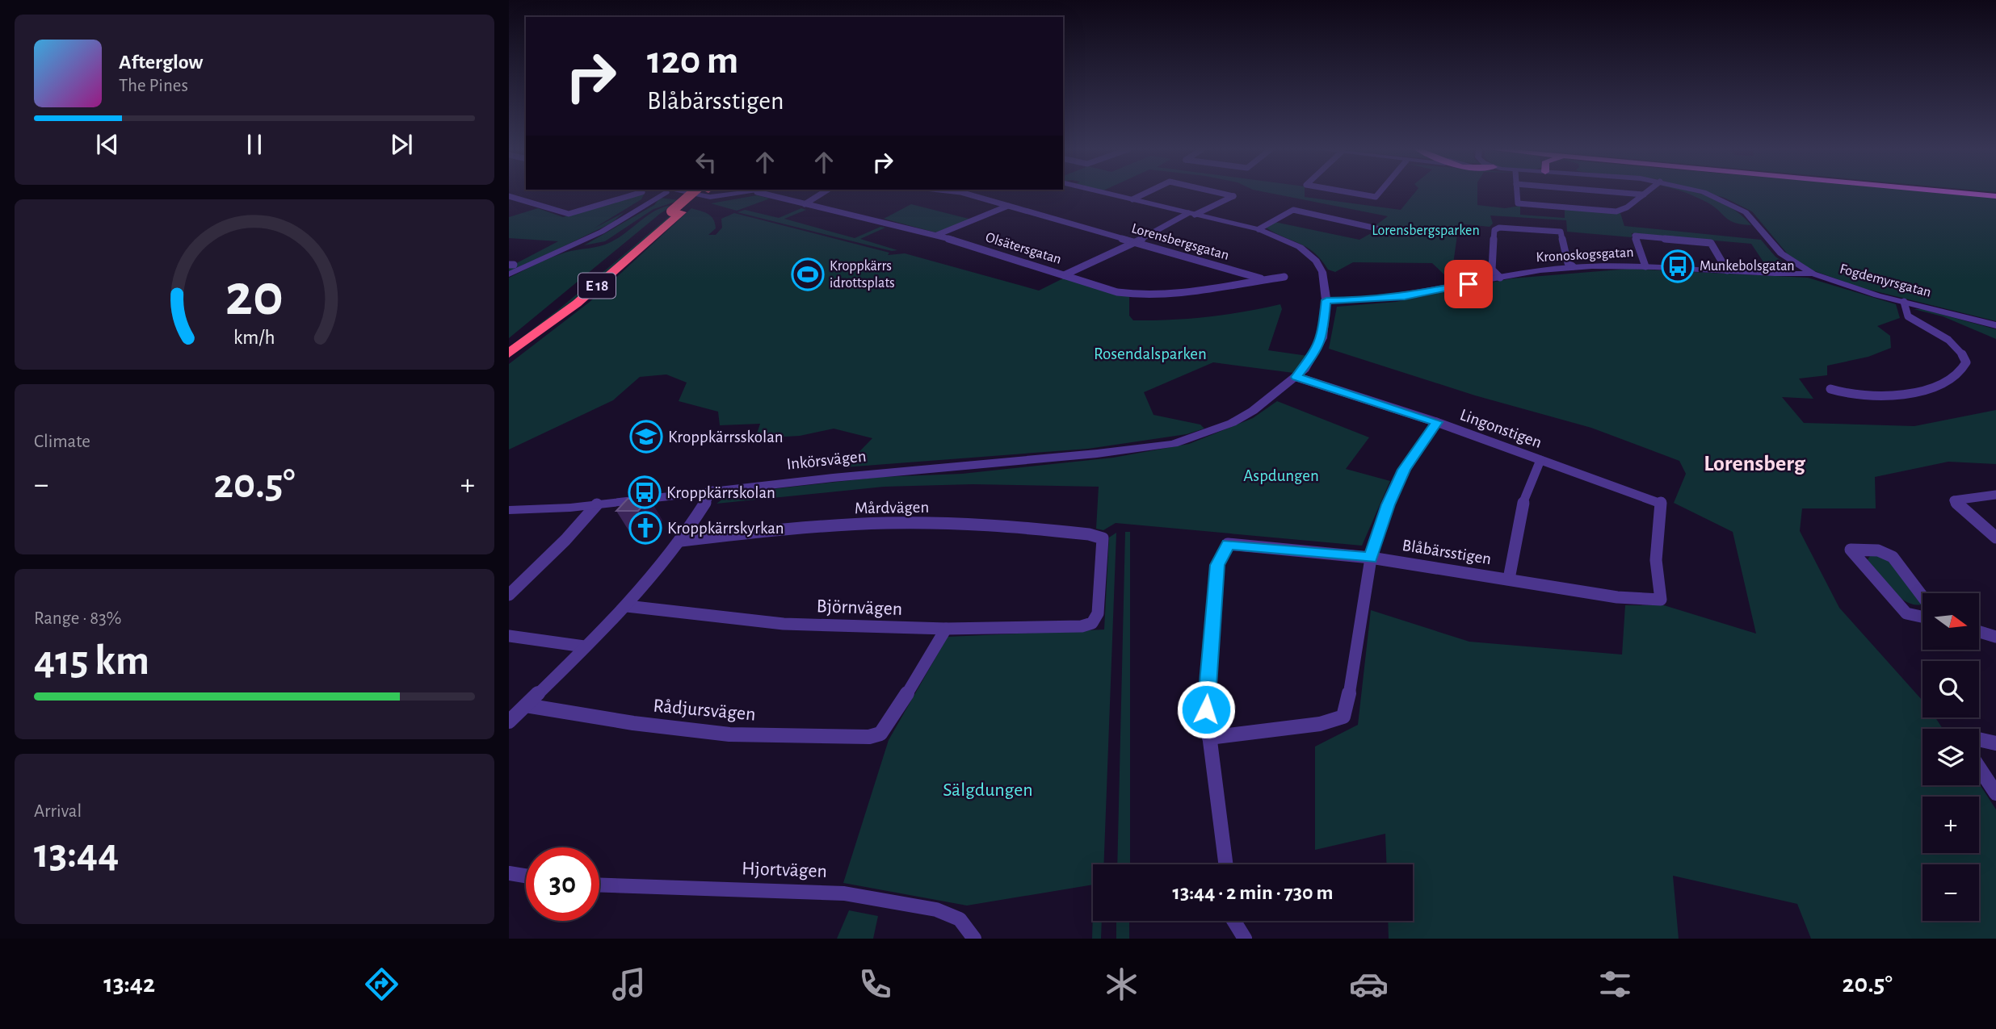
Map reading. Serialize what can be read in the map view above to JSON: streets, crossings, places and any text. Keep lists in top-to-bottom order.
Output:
{
  "streets": {
    "highway": ["E 18"],
    "street": [
      "Lorensbergsgatan",
      "Olsätersgatan",
      "Kronoskogsgatan",
      "Fogdemyrsgatan",
      "Lingonstigen",
      "Inkörsvägen",
      "Mårdvägen",
      "Blåbärsstigen",
      "Björnvägen",
      "Rådjursvägen",
      "Hjortvägen"
    ]
  },
  "crossings": [
    ["Lorensbergsgatan", "Olsätersgatan"],
    ["Kronoskogsgatan", "Fogdemyrsgatan"],
    ["Kronoskogsgatan", "Inkörsvägen"],
    ["Lingonstigen", "Inkörsvägen"],
    ["Lingonstigen", "Blåbärsstigen"]
  ],
  "districts": ["Lorensberg"],
  "parks": [
    "Lorensbergsparken",
    "Rosendalsparken",
    "Aspdungen",
    "Sälgdungen"
  ],
  "places": {
    "bus stop": ["Munkebolsgatan", "Kroppkärrskolan"],
    "sports": ["Kroppkärrs idrottsplats"],
    "school or university": ["Kroppkärrsskolan"],
    "church": ["Kroppkärrskyrkan"]
  },
  "north": "right",
  "page": {
    "turn": ["120 m", "Blåbärsstigen"],
    "song": ["Afterglow", "The Pines"],
    "tile": [
      "Climate",
      ["Range · 83%", "415 km"],
      ["Arrival", "13:44"]
    ],
    "heat": ["−", "20.5°", "+"],
    "map_buttons": ["+", "−"],
    "limit": "30",
    "trip": "13:44 · 2 min · 730 m",
    "tabs": ["13:42", "20.5°"],
    "gauge": ["20", "km/h"]
  }
}
